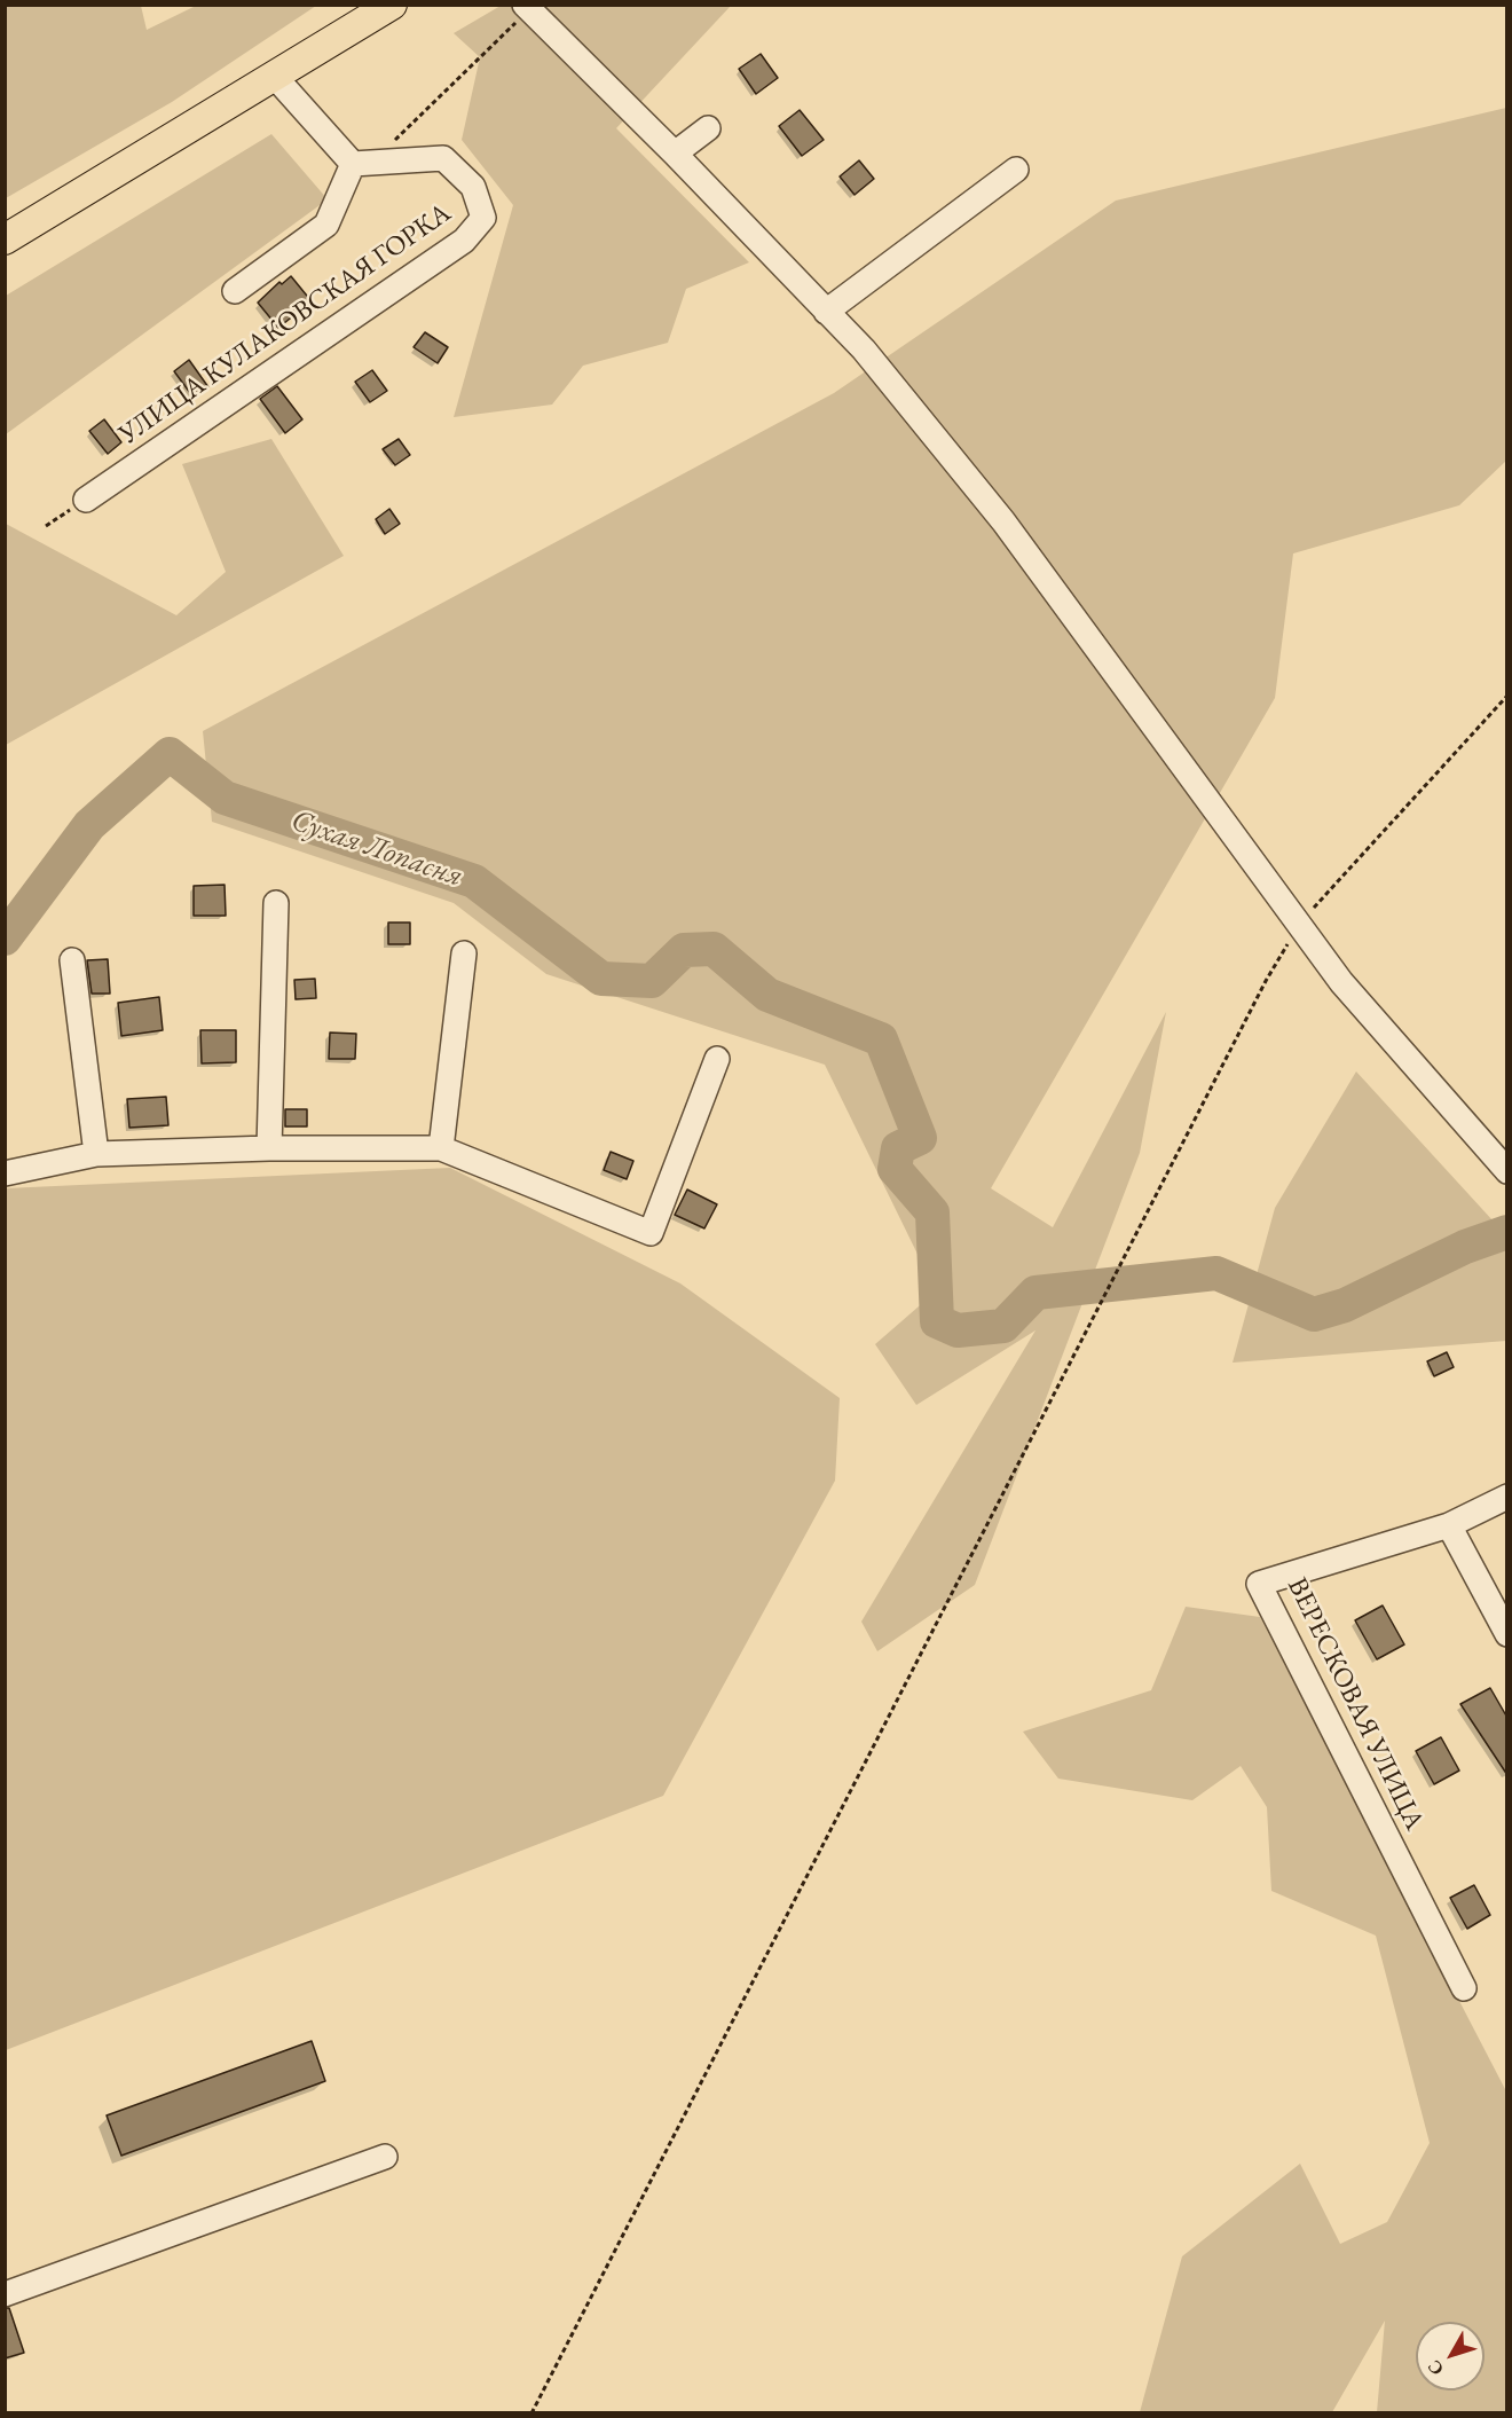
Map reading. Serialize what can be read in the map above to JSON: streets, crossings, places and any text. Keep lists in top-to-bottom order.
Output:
{
  "streets": {
    "street": ["УЛИЦА КУЛАКОВСКАЯ ГОРКА", "ВЕРЕСКОВАЯ УЛИЦА"]
  },
  "water": ["Сухая Лопасня"],
  "north": "bottom left"
}
